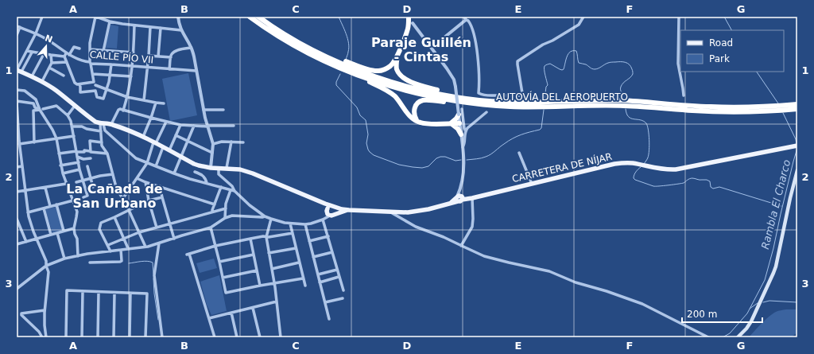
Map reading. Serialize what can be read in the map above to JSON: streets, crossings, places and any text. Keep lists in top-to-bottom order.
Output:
{
  "streets": {
    "highway": ["AUTOVÍA DEL AEROPUERTO"],
    "main road": ["CARRETERA DE NÍJAR"],
    "street": ["CALLE PÍO VII"]
  },
  "districts": ["Paraje Guillén - Cintas", "La Cañada de San Urbano"],
  "water": ["Rambla El Charco"],
  "legend": ["Road", "Park"],
  "scale_bar": "200 m",
  "north": "top",
  "grid": {
    "columns": [
      "A",
      "B",
      "C",
      "D",
      "E",
      "F",
      "G"
    ],
    "rows": ["1", "2", "3"]
  }
}
